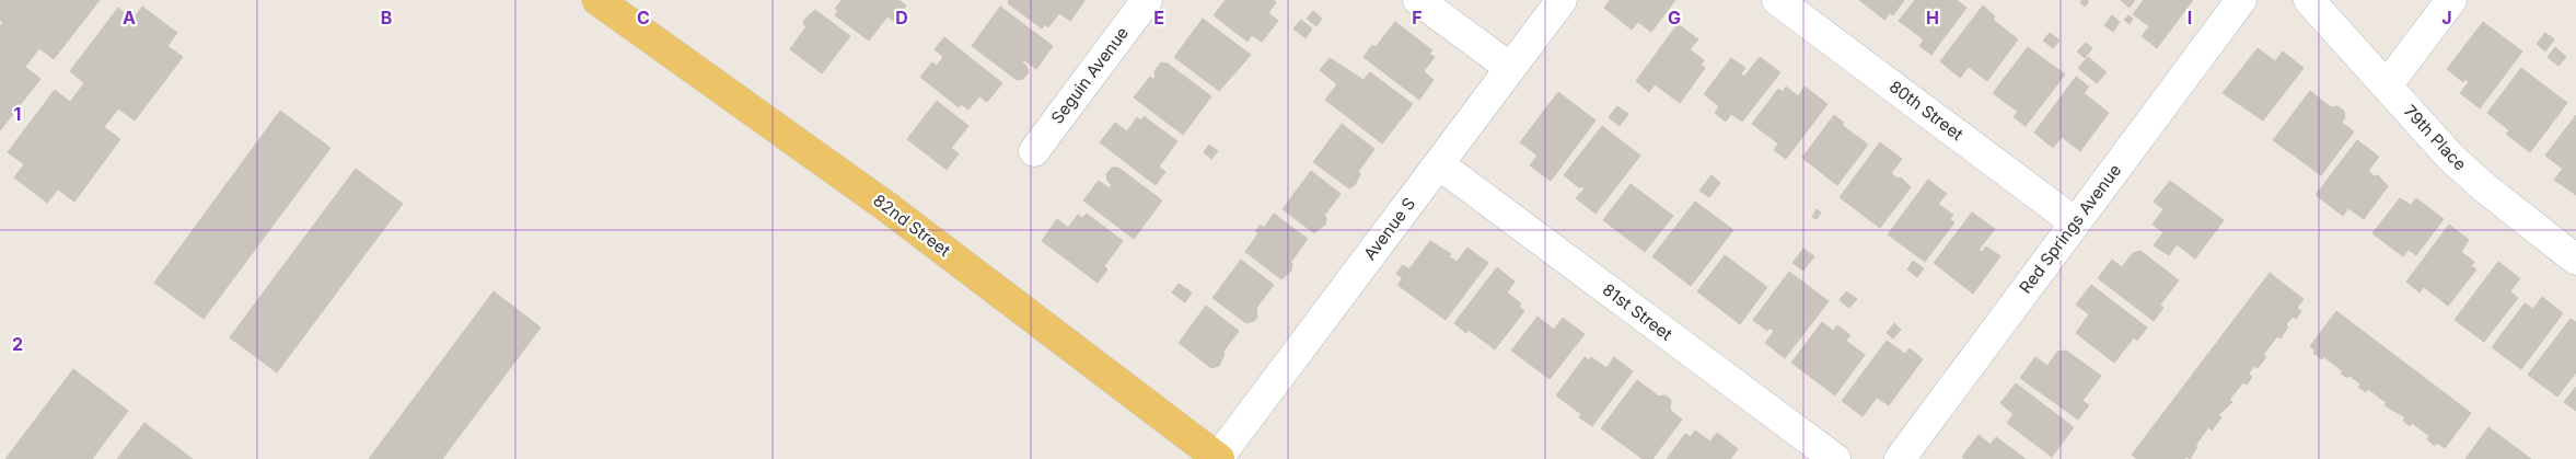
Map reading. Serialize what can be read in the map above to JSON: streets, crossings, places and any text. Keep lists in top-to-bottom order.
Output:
{
  "streets": {
    "main road": ["82nd Street"],
    "street": [
      "Seguin Avenue",
      "80th Street",
      "79th Place",
      "Avenue S",
      "Red Springs Avenue",
      "81st Street"
    ]
  },
  "crossings": [
    ["80th Street", "Red Springs Avenue"],
    ["82nd Street", "Avenue S"],
    ["Avenue S", "81st Street"]
  ],
  "grid": {
    "columns": [
      "A",
      "B",
      "C",
      "D",
      "E",
      "F",
      "G",
      "H",
      "I",
      "J"
    ],
    "rows": ["1", "2"]
  }
}
